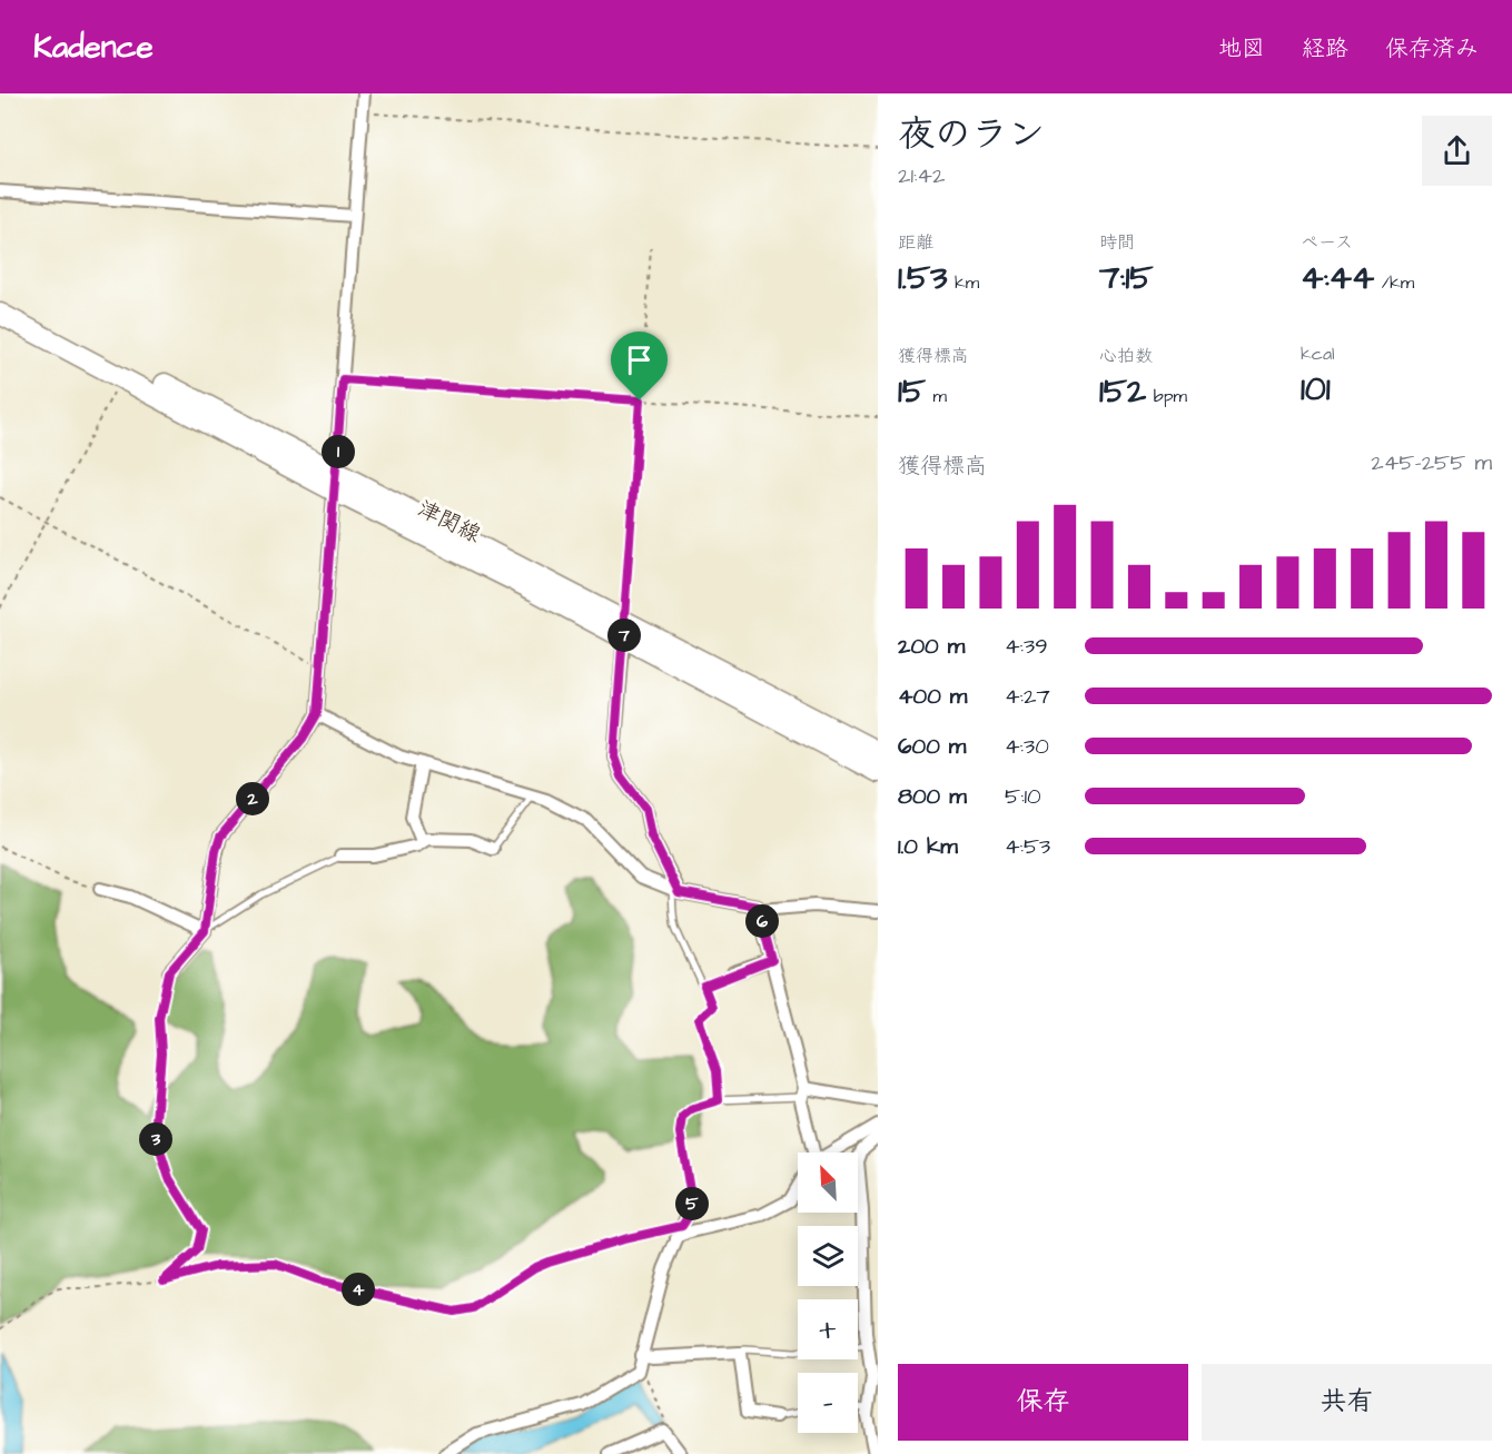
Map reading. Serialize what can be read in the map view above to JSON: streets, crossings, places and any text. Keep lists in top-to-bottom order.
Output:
{
  "streets": {
    "main road": ["津関線"]
  },
  "north": "top left",
  "page": {
    "header": "Kadence",
    "nav": ["地図", "経路", "保存済み"],
    "heading": ["夜のラン", "21:42"],
    "stats": [
      ["距離", "1.53 km"],
      ["時間", "7:15"],
      ["ペース", "4:44 /km"],
      ["獲得標高", "15 m"],
      ["心拍数", "152 bpm"],
      ["kcal", "101"]
    ],
    "chart": ["獲得標高", "245–255 m"],
    "pins": [
      "1",
      "7",
      "2",
      "6",
      "3",
      "5",
      "4"
    ],
    "list": [
      {
        "name": "200 m",
        "note": "4:39"
      },
      {
        "name": "400 m",
        "note": "4:27"
      },
      {
        "name": "600 m",
        "note": "4:30"
      },
      {
        "name": "800 m",
        "note": "5:10"
      },
      {
        "name": "1.0 km",
        "note": "4:53"
      }
    ],
    "map_buttons": ["+", "−"],
    "buttons": ["保存", "共有"]
  }
}
